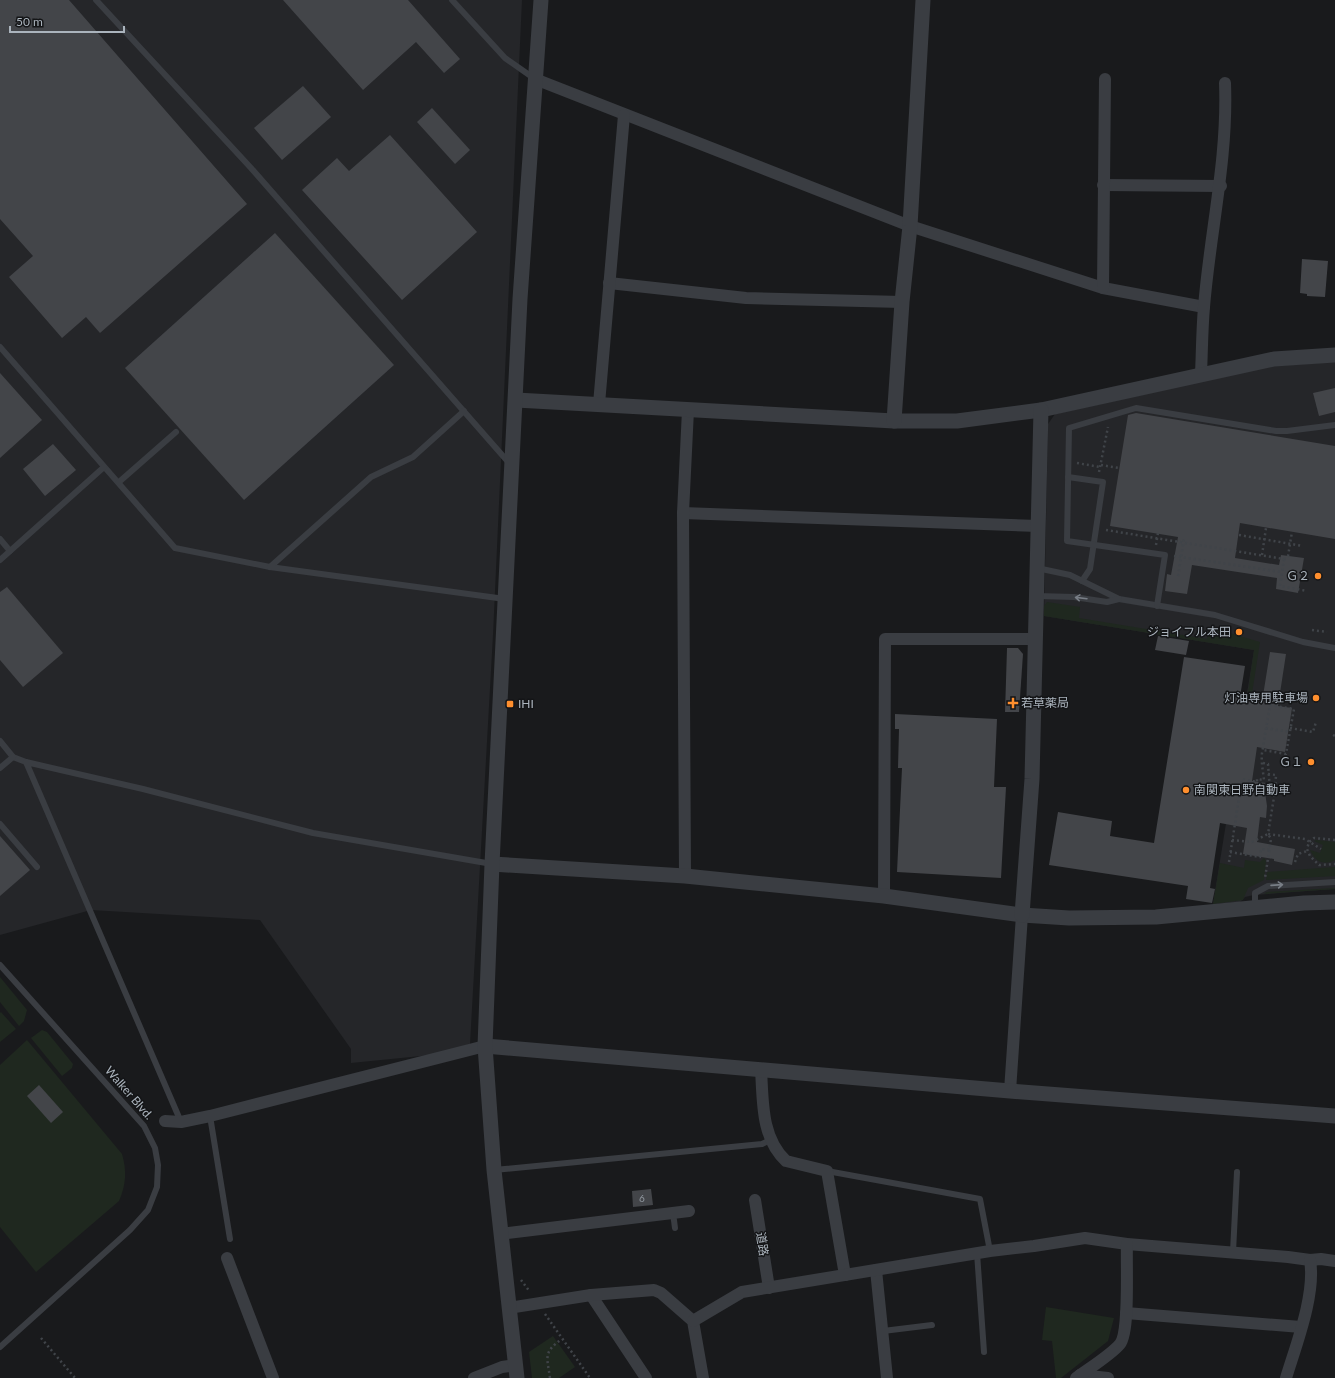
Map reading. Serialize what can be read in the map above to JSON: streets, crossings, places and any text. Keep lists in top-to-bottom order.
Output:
{
  "streets": {
    "street": ["道路"],
    "lane": ["Walker Blvd."]
  },
  "places": {
    "other": [
      "Ｇ２",
      "ジョイフル本田",
      "灯油専用駐車場",
      "Ｇ１",
      "南関東日野自動車"
    ],
    "health": ["若草薬局"],
    "transit": ["IHI"]
  },
  "house_numbers": ["6"],
  "scale_bar": "50 m"
}
